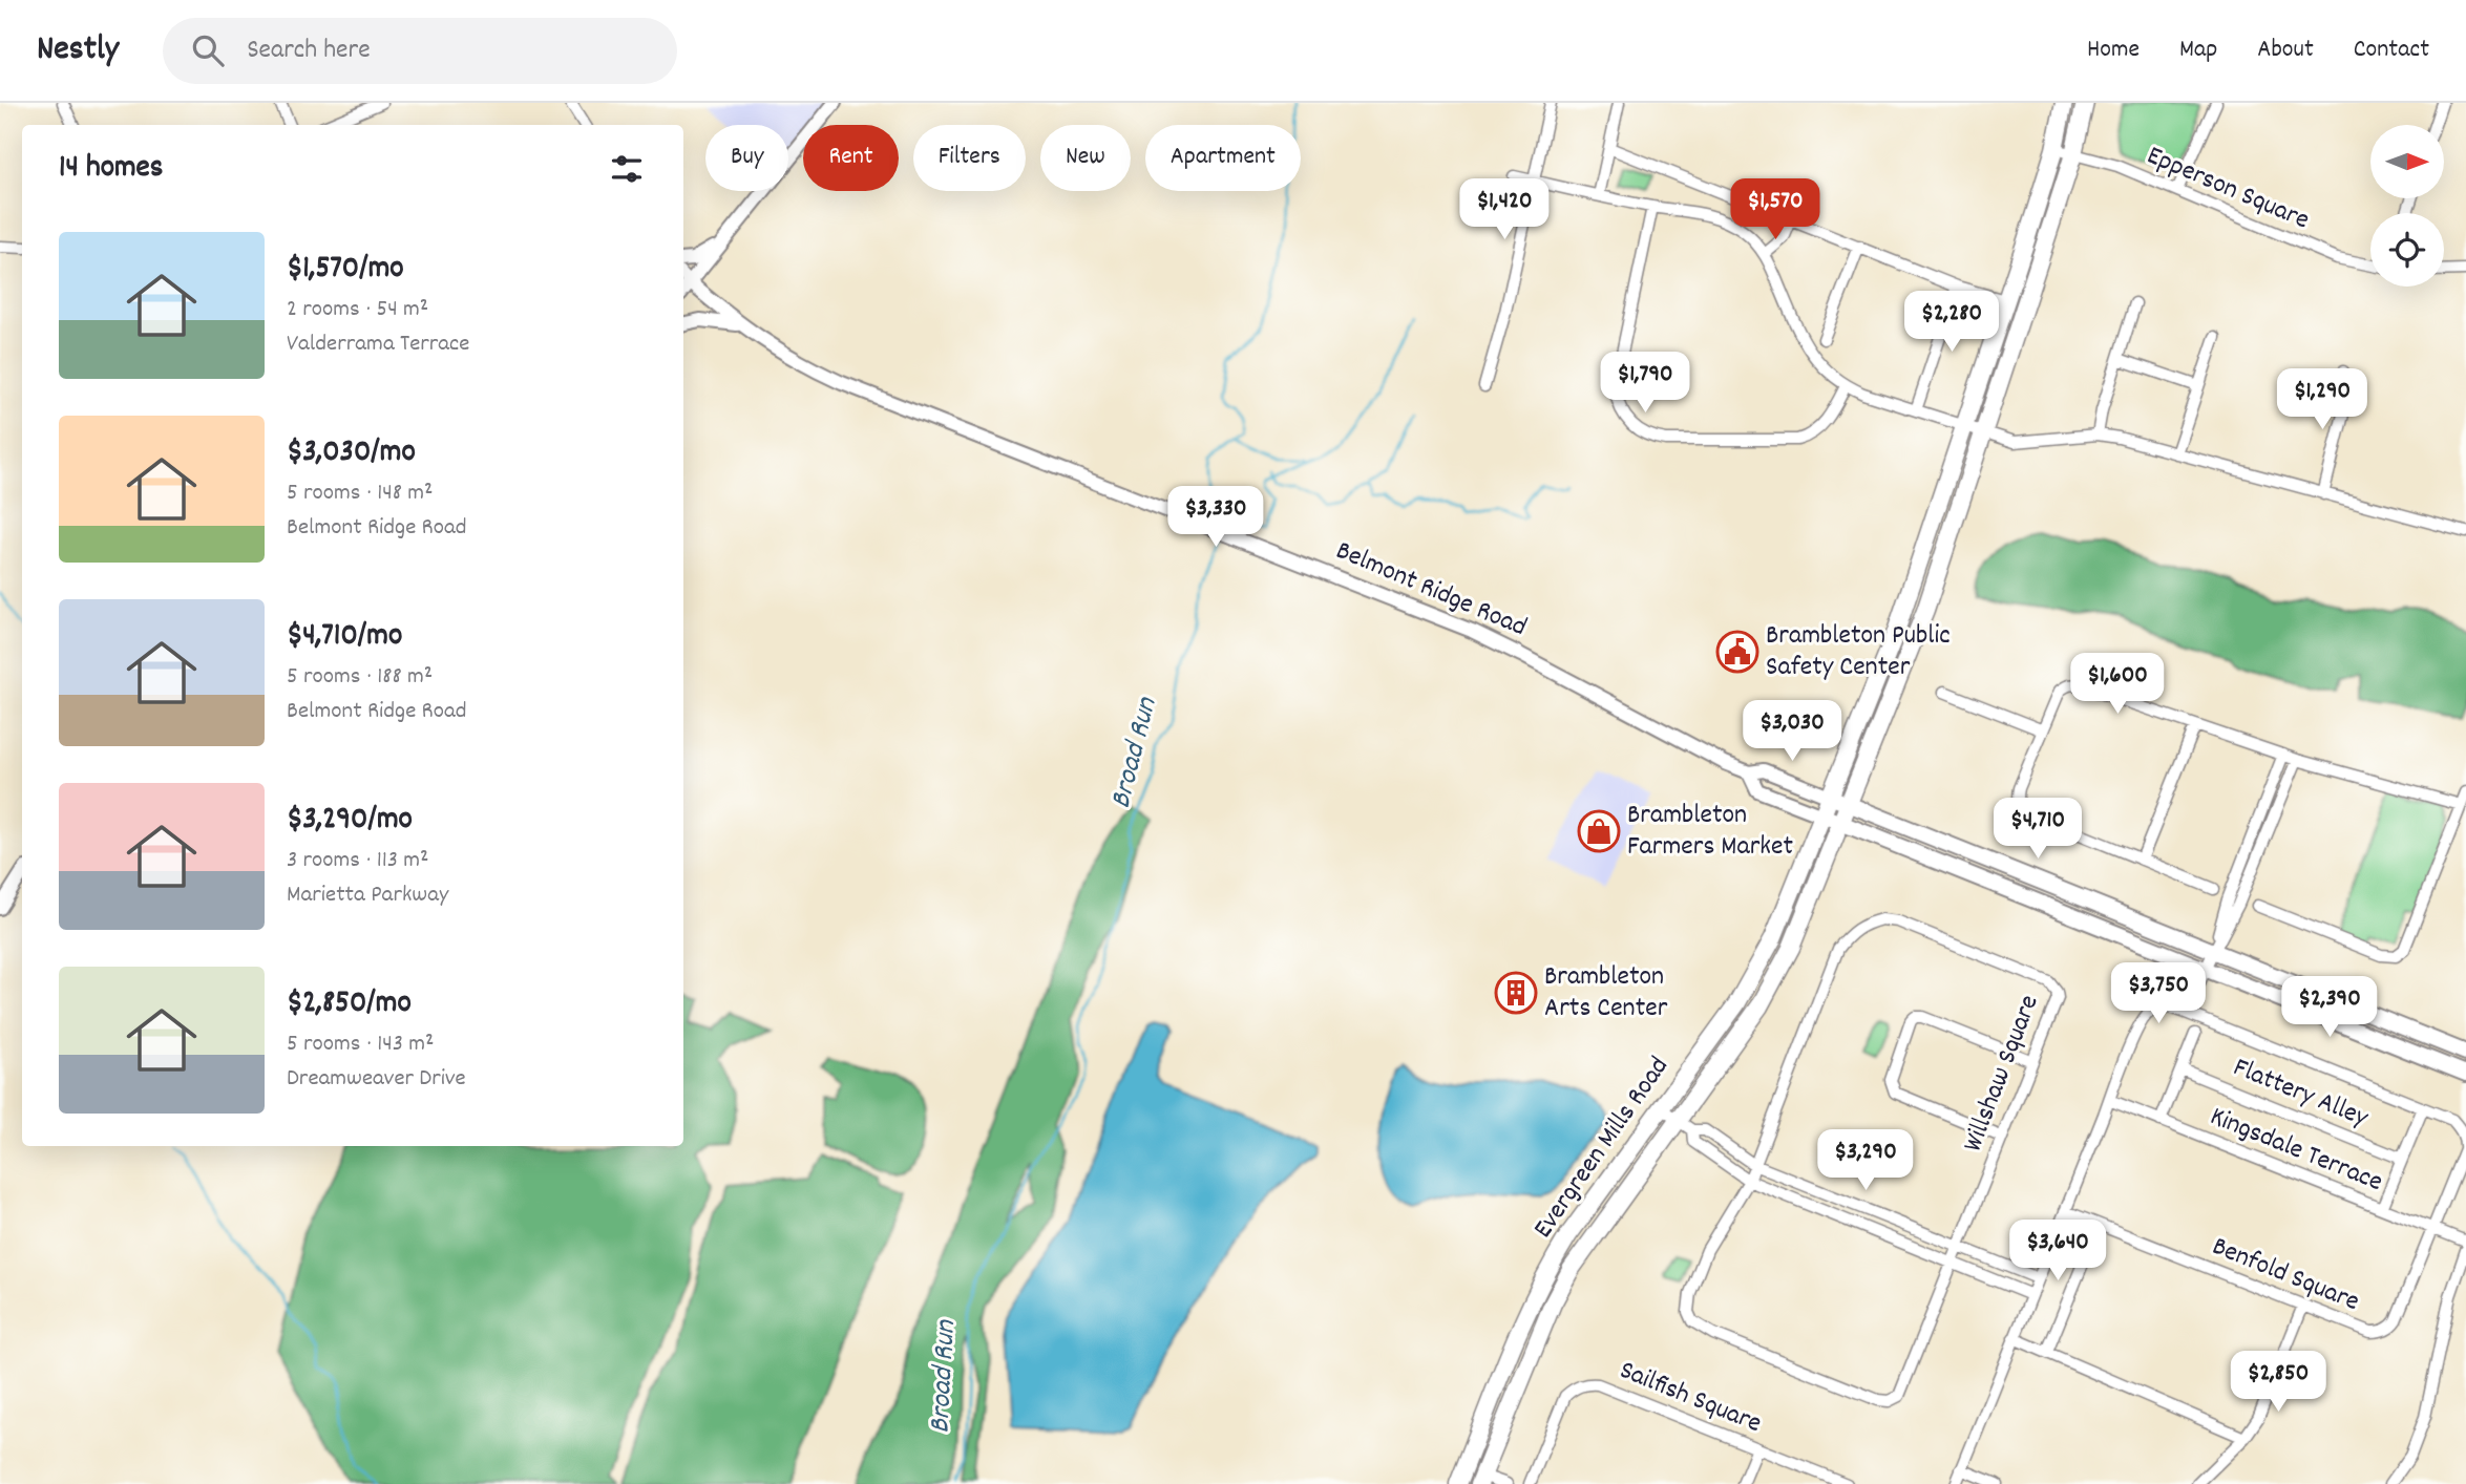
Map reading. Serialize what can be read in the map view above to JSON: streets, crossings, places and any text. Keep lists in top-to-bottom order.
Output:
{
  "streets": {
    "main road": ["Belmont Ridge Road", "Evergreen Mills Road"],
    "street": [
      "Epperson Square",
      "Willshaw Square",
      "Flattery Alley",
      "Kingsdale Terrace",
      "Benfold Square",
      "Sailfish Square"
    ]
  },
  "crossings": [
    ["Epperson Square", "Evergreen Mills Road"],
    ["Belmont Ridge Road", "Evergreen Mills Road"],
    ["Kingsdale Terrace", "Benfold Square"]
  ],
  "water": ["Broad Run"],
  "places": {
    "public building": ["Brambleton Public Safety Center"],
    "shop": ["Brambleton Farmers Market"],
    "building": ["Brambleton Arts Center"]
  },
  "north": "right",
  "page": {
    "header": "Nestly",
    "search": "Search here",
    "nav": [
      "Home",
      "Map",
      "About",
      "Contact"
    ],
    "chip": [
      "Buy",
      "Rent",
      "Filters",
      "New",
      "Apartment"
    ],
    "heading": "14 homes",
    "price": [
      "$1,420",
      "$1,570",
      "$2,280",
      "$1,790",
      "$1,290",
      "$3,330",
      "$1,600",
      "$3,030",
      "$4,710",
      "$3,750",
      "$2,390",
      "$3,290",
      "$3,640",
      "$2,850"
    ],
    "list": [
      {
        "name": "$1,570/mo",
        "note": "2 rooms · 54 m² · Valderrama Terrace"
      },
      {
        "name": "$3,030/mo",
        "note": "5 rooms · 148 m² · Belmont Ridge Road"
      },
      {
        "name": "$4,710/mo",
        "note": "5 rooms · 188 m² · Belmont Ridge Road"
      },
      {
        "name": "$3,290/mo",
        "note": "3 rooms · 113 m² · Marietta Parkway"
      },
      {
        "name": "$2,850/mo",
        "note": "5 rooms · 143 m² · Dreamweaver Drive"
      }
    ]
  }
}
